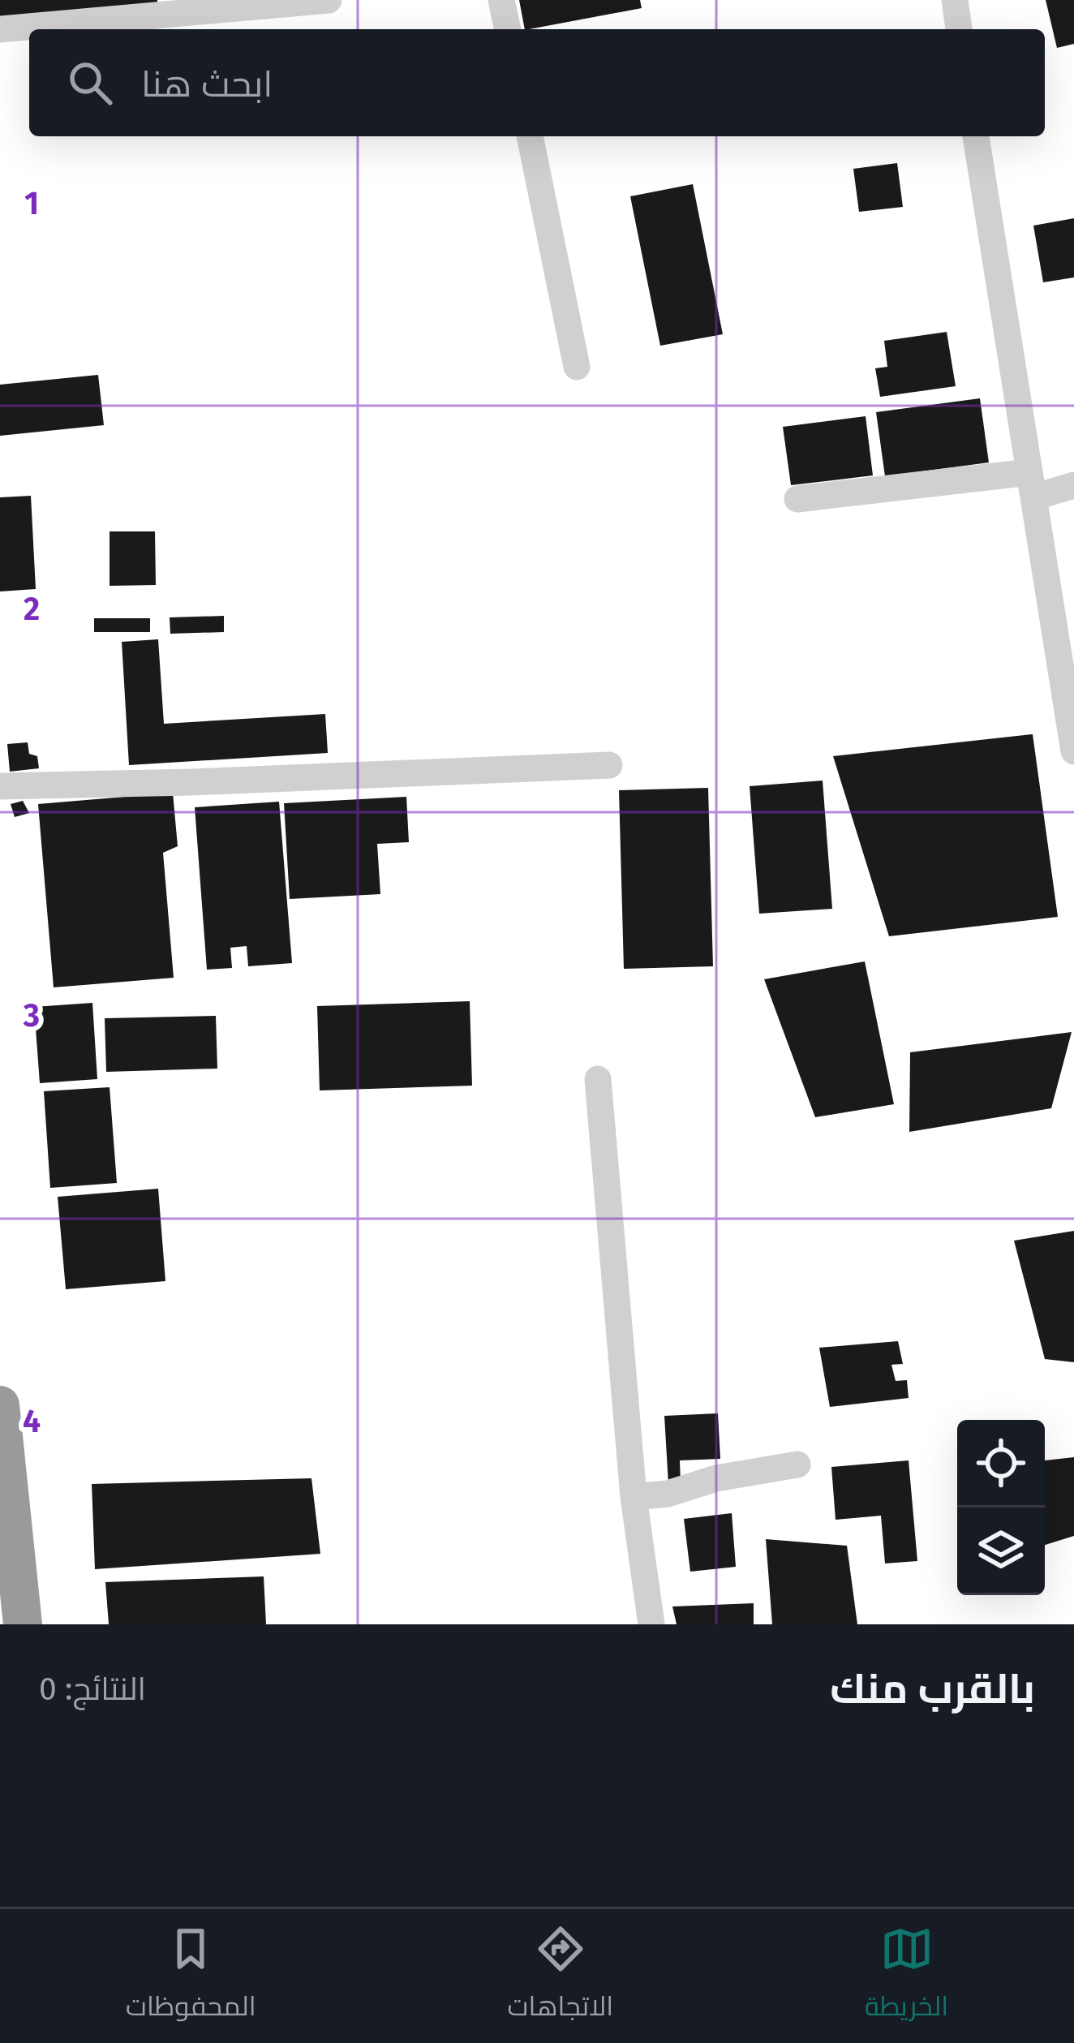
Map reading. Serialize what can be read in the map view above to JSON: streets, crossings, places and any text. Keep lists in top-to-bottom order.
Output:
{
  "page": {
    "search": "ابحث هنا",
    "heading": ["بالقرب منك", "النتائج: 0"],
    "nav": ["الخريطة", "الاتجاهات", "المحفوظات"]
  },
  "grid": {
    "rows": [
      "1",
      "2",
      "3",
      "4"
    ]
  }
}
